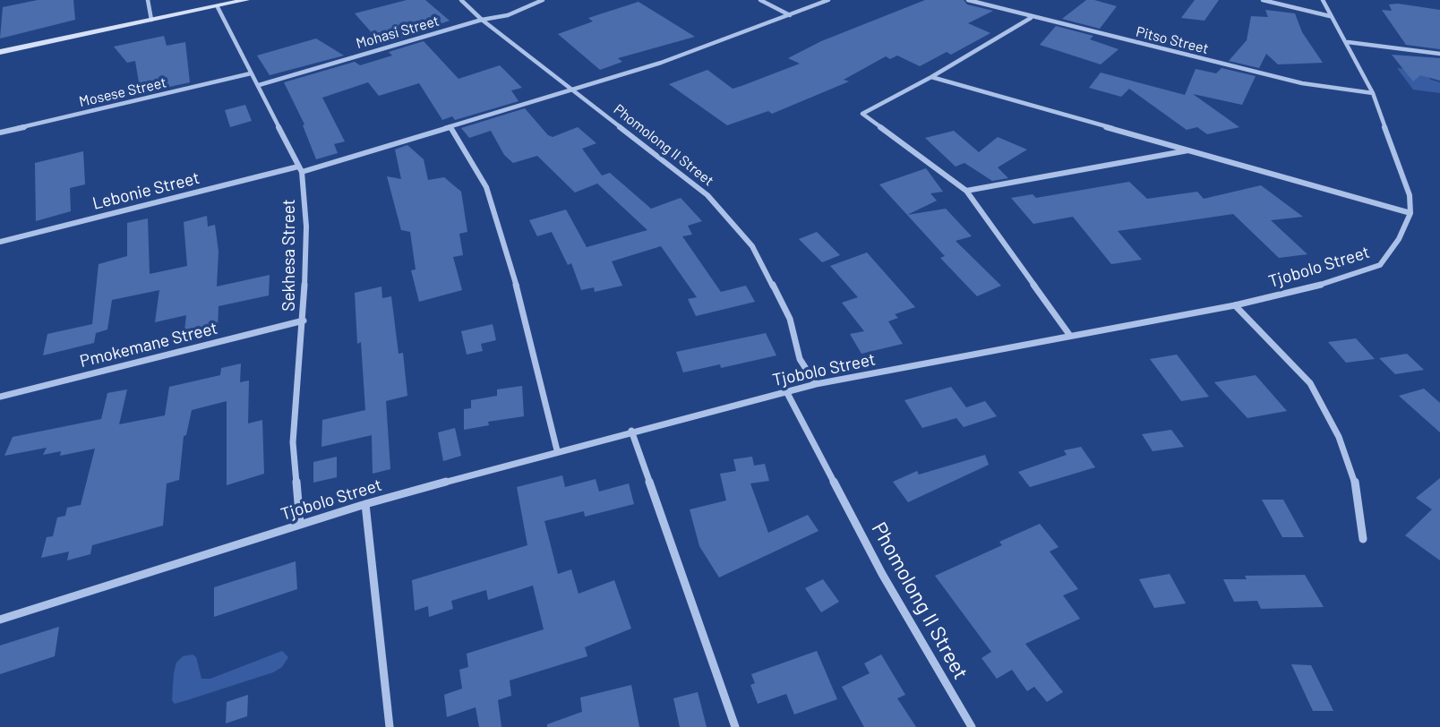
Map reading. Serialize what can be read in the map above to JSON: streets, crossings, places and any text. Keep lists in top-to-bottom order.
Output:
{
  "streets": {
    "street": [
      "Mohasi Street",
      "Pitso Street",
      "Mosese Street",
      "Phomolong II Street",
      "Lebonie Street",
      "Sekhesa Street",
      "Tjobolo Street",
      "Pmokemane Street"
    ]
  },
  "crossings": [
    ["Mohasi Street", "Phomolong II Street"],
    ["Mohasi Street", "Sekhesa Street"],
    ["Mosese Street", "Sekhesa Street"],
    ["Phomolong II Street", "Lebonie Street"],
    ["Phomolong II Street", "Tjobolo Street"],
    ["Lebonie Street", "Sekhesa Street"],
    ["Sekhesa Street", "Tjobolo Street"],
    ["Sekhesa Street", "Pmokemane Street"]
  ]
}
